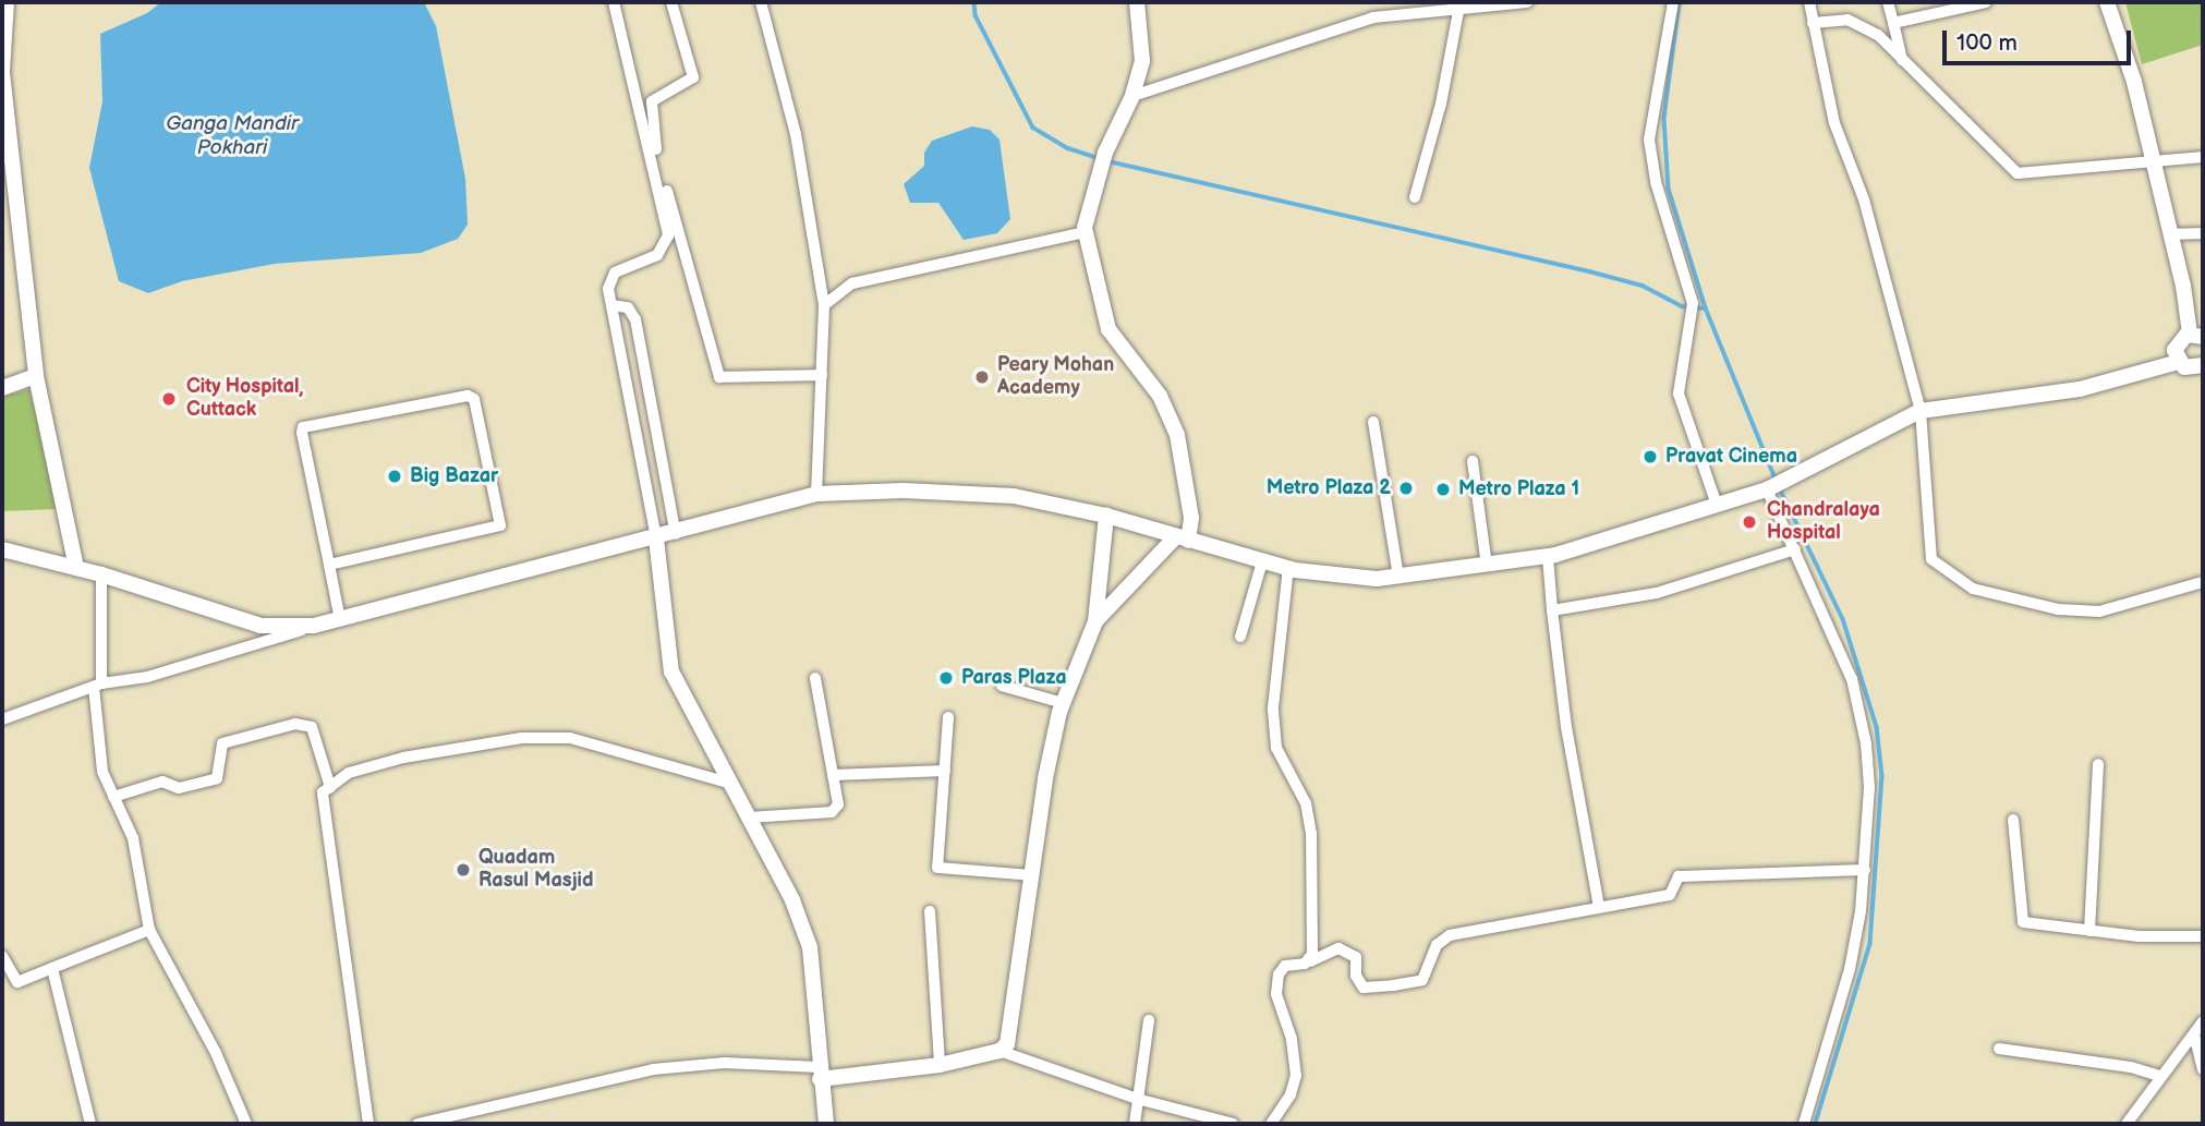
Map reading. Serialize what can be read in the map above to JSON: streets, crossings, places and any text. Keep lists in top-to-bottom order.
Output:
{
  "water": ["Ganga Mandir Pokhari"],
  "places": [
    "Peary Mohan Academy",
    "City Hospital, Cuttack",
    "Pravat Cinema",
    "Big Bazar",
    "Metro Plaza 2",
    "Metro Plaza 1",
    "Chandralaya Hospital",
    "Paras Plaza",
    "Quadam Rasul Masjid"
  ],
  "scale_bar": "100 m"
}
